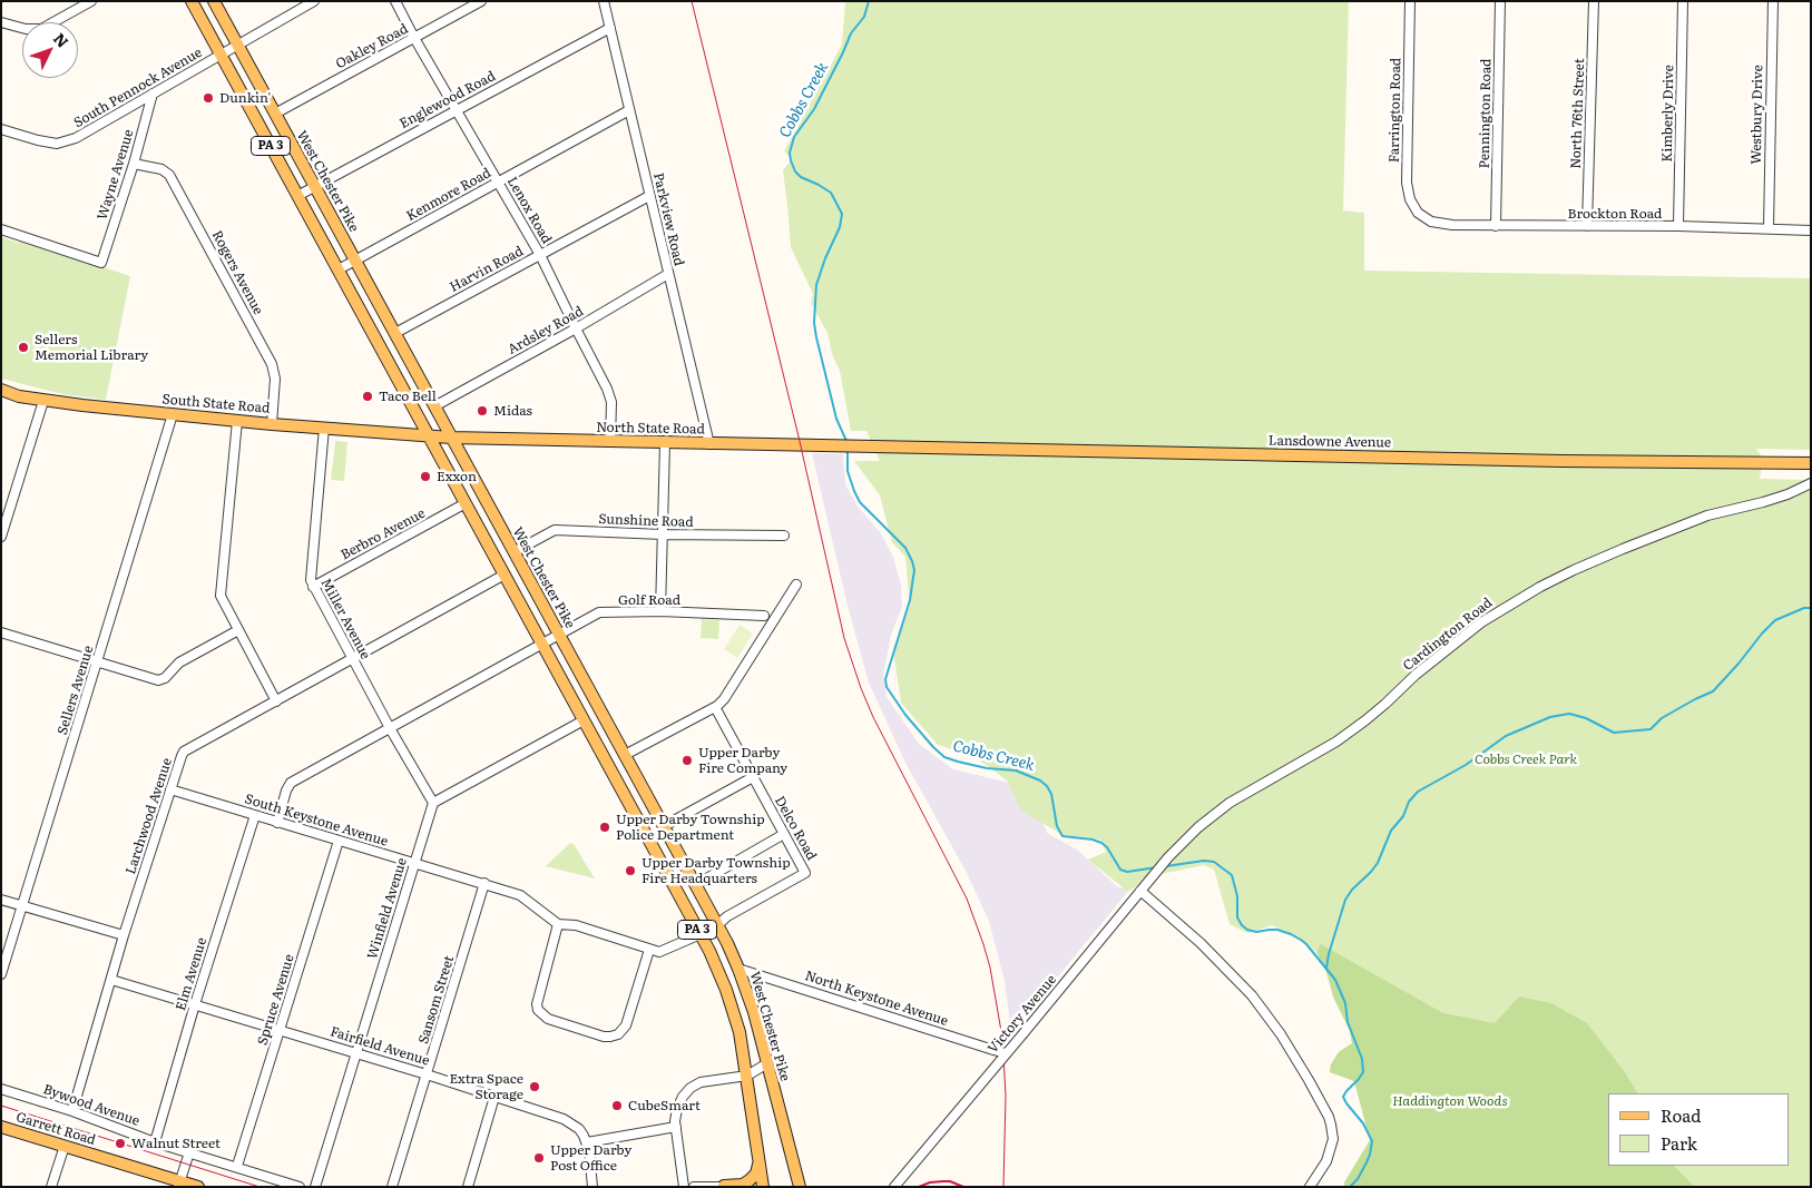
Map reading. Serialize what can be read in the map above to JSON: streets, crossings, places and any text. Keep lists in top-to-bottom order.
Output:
{
  "streets": {
    "main road": [
      "PA 3",
      "West Chester Pike",
      "South State Road",
      "North State Road",
      "Lansdowne Avenue",
      "Garrett Road"
    ],
    "street": [
      "Oakley Road",
      "South Pennock Avenue",
      "Englewood Road",
      "Farrington Road",
      "Pennington Road",
      "North 76th Street",
      "Kimberly Drive",
      "Westbury Drive",
      "Wayne Avenue",
      "Kenmore Road",
      "Lenox Road",
      "Brockton Road",
      "Parkview Road",
      "Harvin Road",
      "Rogers Avenue",
      "Ardsley Road",
      "Sunshine Road",
      "Berbro Avenue",
      "Golf Road",
      "Miller Avenue",
      "Cardington Road",
      "Sellers Avenue",
      "Larchwood Avenue",
      "South Keystone Avenue",
      "Delco Road",
      "Winfield Avenue",
      "Elm Avenue",
      "North Keystone Avenue",
      "Spruce Avenue",
      "Sansom Street",
      "Victory Avenue",
      "Fairfield Avenue",
      "Bywood Avenue"
    ]
  },
  "crossings": [
    ["Oakley Road", "West Chester Pike"],
    ["Oakley Road", "Lenox Road"],
    ["South Pennock Avenue", "PA 3"],
    ["South Pennock Avenue", "Wayne Avenue"],
    ["South Pennock Avenue", "West Chester Pike"],
    ["Englewood Road", "PA 3"],
    ["Englewood Road", "West Chester Pike"],
    ["Englewood Road", "Lenox Road"],
    ["Englewood Road", "Parkview Road"],
    ["Farrington Road", "Brockton Road"],
    ["Pennington Road", "Brockton Road"],
    ["North 76th Street", "Brockton Road"],
    ["Kimberly Drive", "Brockton Road"],
    ["Westbury Drive", "Brockton Road"],
    ["PA 3", "Kenmore Road"],
    ["PA 3", "South State Road"],
    ["PA 3", "North State Road"],
    ["PA 3", "Berbro Avenue"],
    ["PA 3", "Golf Road"],
    ["PA 3", "Larchwood Avenue"],
    ["PA 3", "South Keystone Avenue"],
    ["Wayne Avenue", "Rogers Avenue"],
    ["West Chester Pike", "Kenmore Road"],
    ["West Chester Pike", "Harvin Road"],
    ["West Chester Pike", "Ardsley Road"],
    ["West Chester Pike", "North State Road"],
    ["West Chester Pike", "Sunshine Road"],
    ["West Chester Pike", "Golf Road"],
    ["West Chester Pike", "South Keystone Avenue"],
    ["West Chester Pike", "North Keystone Avenue"],
    ["Kenmore Road", "Lenox Road"],
    ["Kenmore Road", "Parkview Road"],
    ["Lenox Road", "Harvin Road"],
    ["Lenox Road", "Ardsley Road"],
    ["Lenox Road", "North State Road"],
    ["Parkview Road", "Harvin Road"],
    ["Parkview Road", "Ardsley Road"],
    ["Parkview Road", "North State Road"],
    ["Rogers Avenue", "South State Road"],
    ["South State Road", "North State Road"],
    ["South State Road", "Miller Avenue"],
    ["South State Road", "Sellers Avenue"],
    ["North State Road", "Lansdowne Avenue"],
    ["Berbro Avenue", "Miller Avenue"],
    ["Miller Avenue", "Larchwood Avenue"],
    ["Miller Avenue", "Winfield Avenue"],
    ["Cardington Road", "Victory Avenue"],
    ["Larchwood Avenue", "South Keystone Avenue"],
    ["Larchwood Avenue", "Fairfield Avenue"],
    ["Larchwood Avenue", "Bywood Avenue"],
    ["South Keystone Avenue", "Delco Road"],
    ["South Keystone Avenue", "Winfield Avenue"],
    ["South Keystone Avenue", "Elm Avenue"],
    ["South Keystone Avenue", "Spruce Avenue"],
    ["South Keystone Avenue", "Sansom Street"],
    ["Winfield Avenue", "Fairfield Avenue"],
    ["Elm Avenue", "Fairfield Avenue"],
    ["Elm Avenue", "Bywood Avenue"],
    ["North Keystone Avenue", "Victory Avenue"],
    ["Spruce Avenue", "Fairfield Avenue"],
    ["Spruce Avenue", "Bywood Avenue"],
    ["Sansom Street", "Fairfield Avenue"]
  ],
  "water": ["Cobbs Creek"],
  "parks": ["Cobbs Creek Park", "Haddington Woods"],
  "places": [
    "Dunkin'",
    "Sellers Memorial Library",
    "Taco Bell",
    "Midas",
    "Exxon",
    "Upper Darby Fire Company",
    "Upper Darby Township Police Department",
    "Upper Darby Township Fire Headquarters",
    "Extra Space Storage",
    "CubeSmart",
    "Walnut Street",
    "Upper Darby Post Office"
  ],
  "legend": ["Road", "Park"],
  "north": "top right"
}
